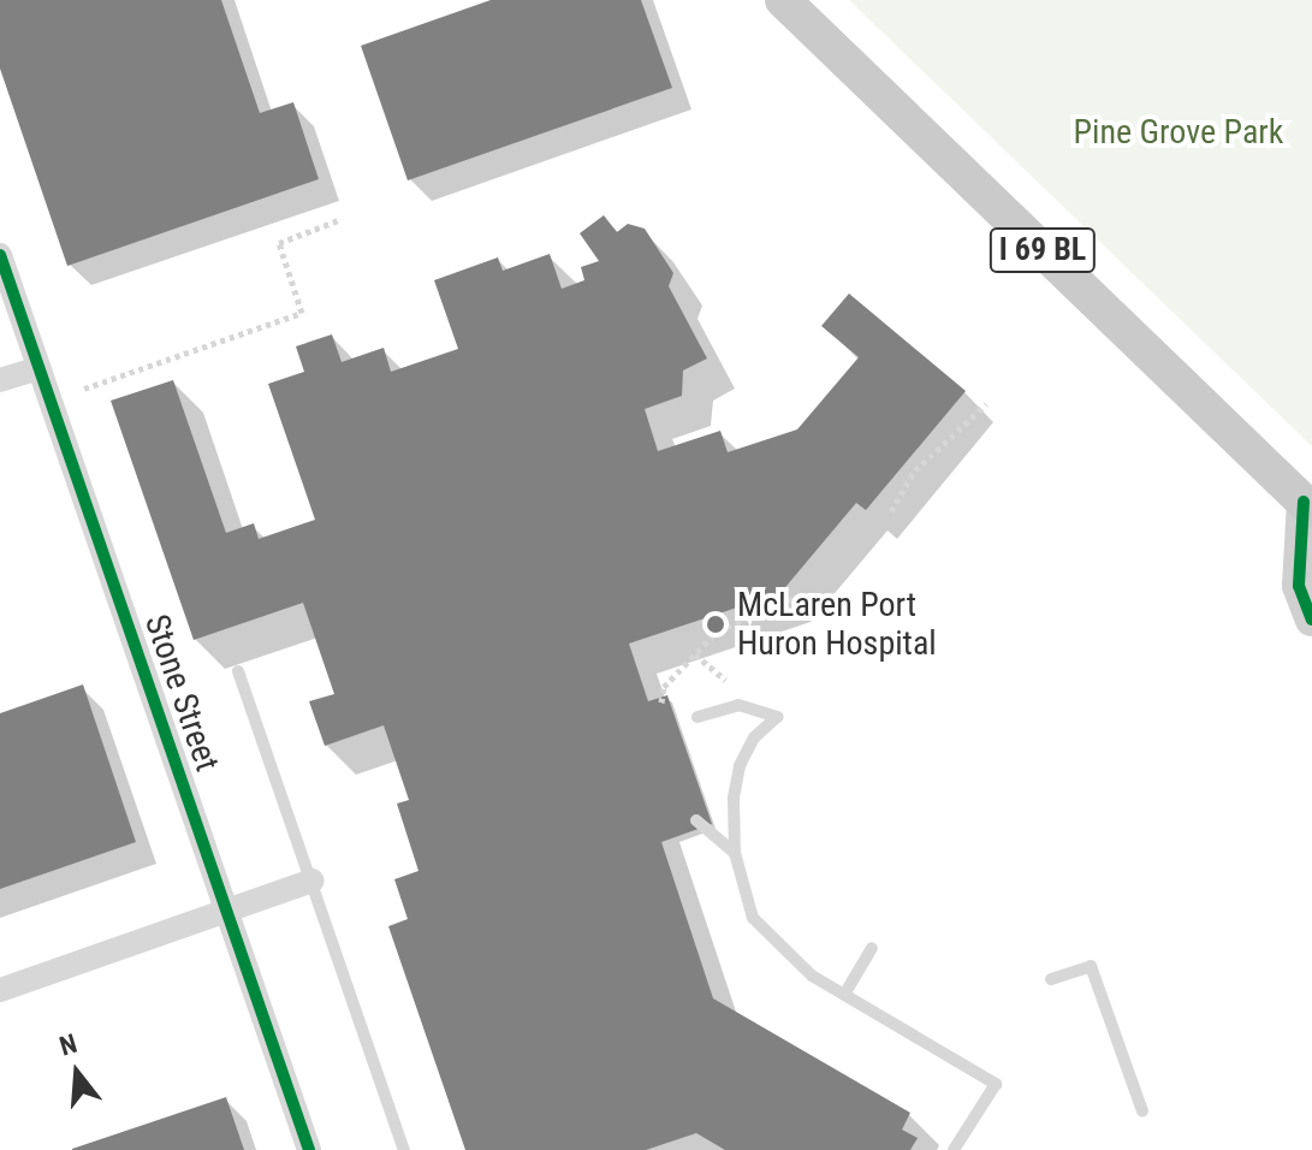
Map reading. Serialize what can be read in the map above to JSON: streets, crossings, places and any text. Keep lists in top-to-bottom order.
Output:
{
  "streets": {
    "main road": ["I 69 BL"],
    "street": ["Stone Street"]
  },
  "parks": ["Pine Grove Park"],
  "places": ["McLaren Port Huron Hospital"],
  "north": "top"
}
